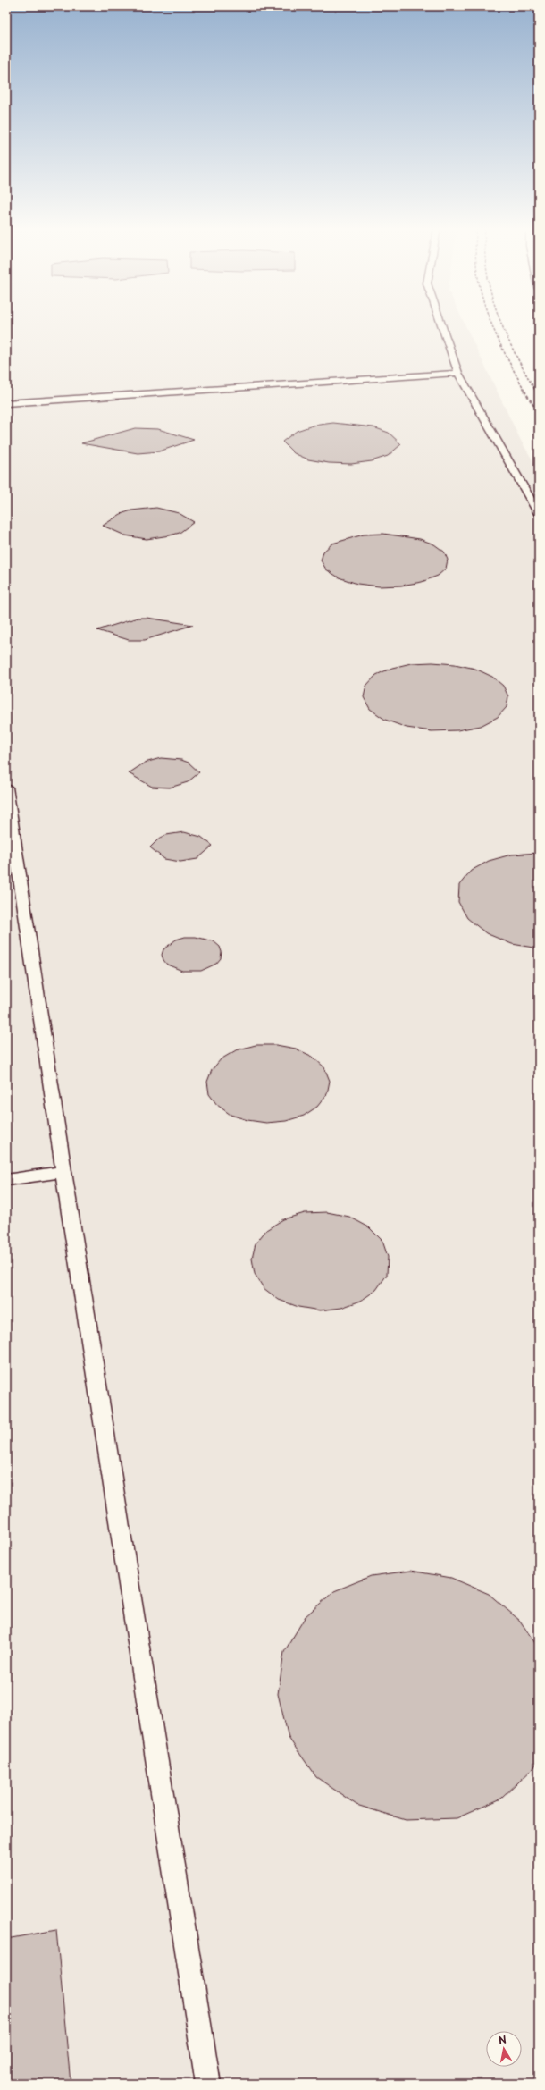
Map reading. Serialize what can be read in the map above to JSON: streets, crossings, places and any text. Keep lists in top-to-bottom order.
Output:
{
  "north": "top"
}
